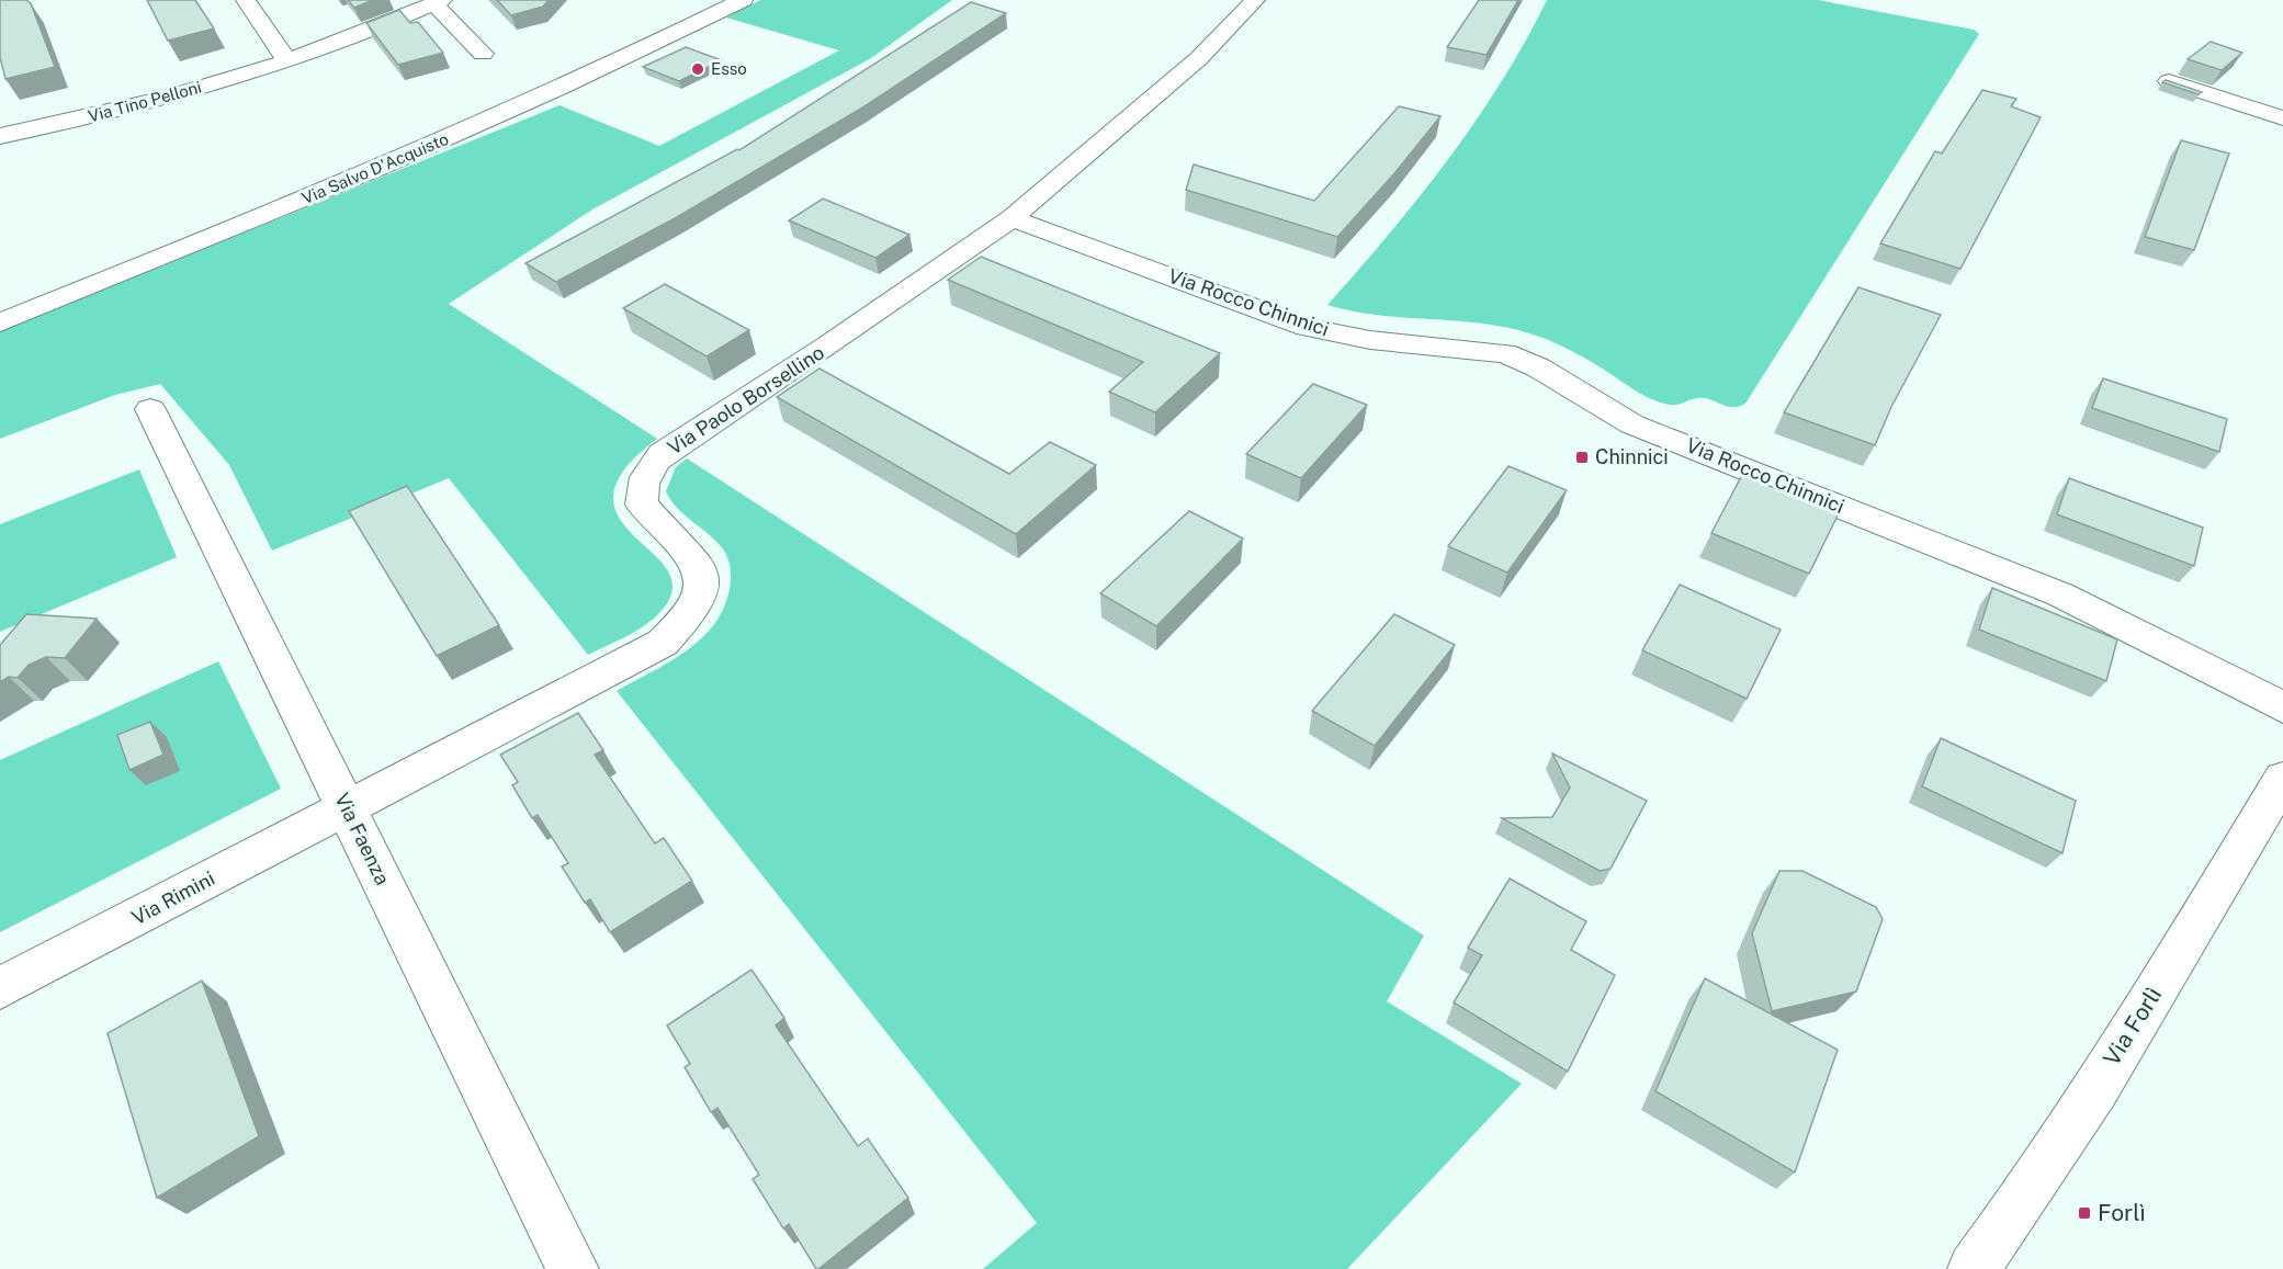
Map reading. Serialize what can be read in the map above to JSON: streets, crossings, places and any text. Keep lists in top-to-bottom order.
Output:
{
  "streets": {
    "street": [
      "Via Tino Pelloni",
      "Via Salvo D'Acquisto",
      "Via Rocco Chinnici",
      "Via Paolo Borsellino",
      "Via Faenza",
      "Via Rimini",
      "Via Forlì"
    ]
  },
  "crossings": [
    ["Via Rocco Chinnici", "Via Paolo Borsellino"],
    ["Via Paolo Borsellino", "Via Faenza"],
    ["Via Paolo Borsellino", "Via Rimini"],
    ["Via Faenza", "Via Rimini"]
  ],
  "places": {
    "other": ["Esso"],
    "transit": ["Chinnici", "Forlì"]
  }
}
